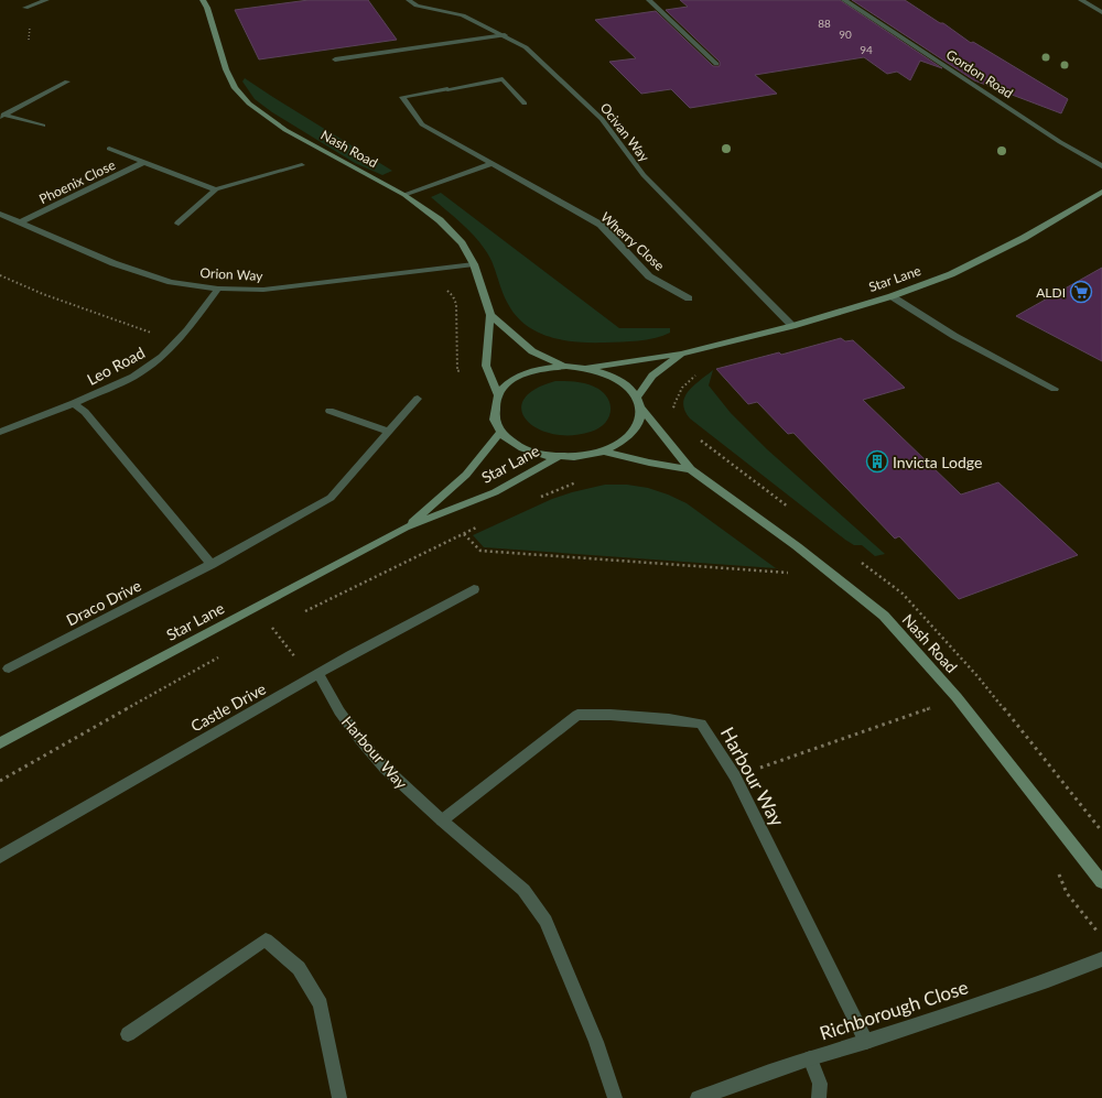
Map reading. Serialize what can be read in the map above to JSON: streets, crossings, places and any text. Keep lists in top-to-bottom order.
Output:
{
  "streets": {
    "street": [
      "Gordon Road",
      "Ocivan Way",
      "Nash Road",
      "Phoenix Close",
      "Wherry Close",
      "Orion Way",
      "Star Lane",
      "Leo Road",
      "Draco Drive",
      "Castle Drive",
      "Harbour Way",
      "Richborough Close"
    ]
  },
  "crossings": [
    ["Ocivan Way", "Star Lane"],
    ["Nash Road", "Orion Way"],
    ["Nash Road", "Star Lane"],
    ["Phoenix Close", "Orion Way"],
    ["Orion Way", "Leo Road"],
    ["Castle Drive", "Harbour Way"],
    ["Harbour Way", "Richborough Close"]
  ],
  "places": {
    "supermarket": ["ALDI"],
    "building": ["Invicta Lodge"]
  },
  "house_numbers": ["88", "90", "94"]
}
